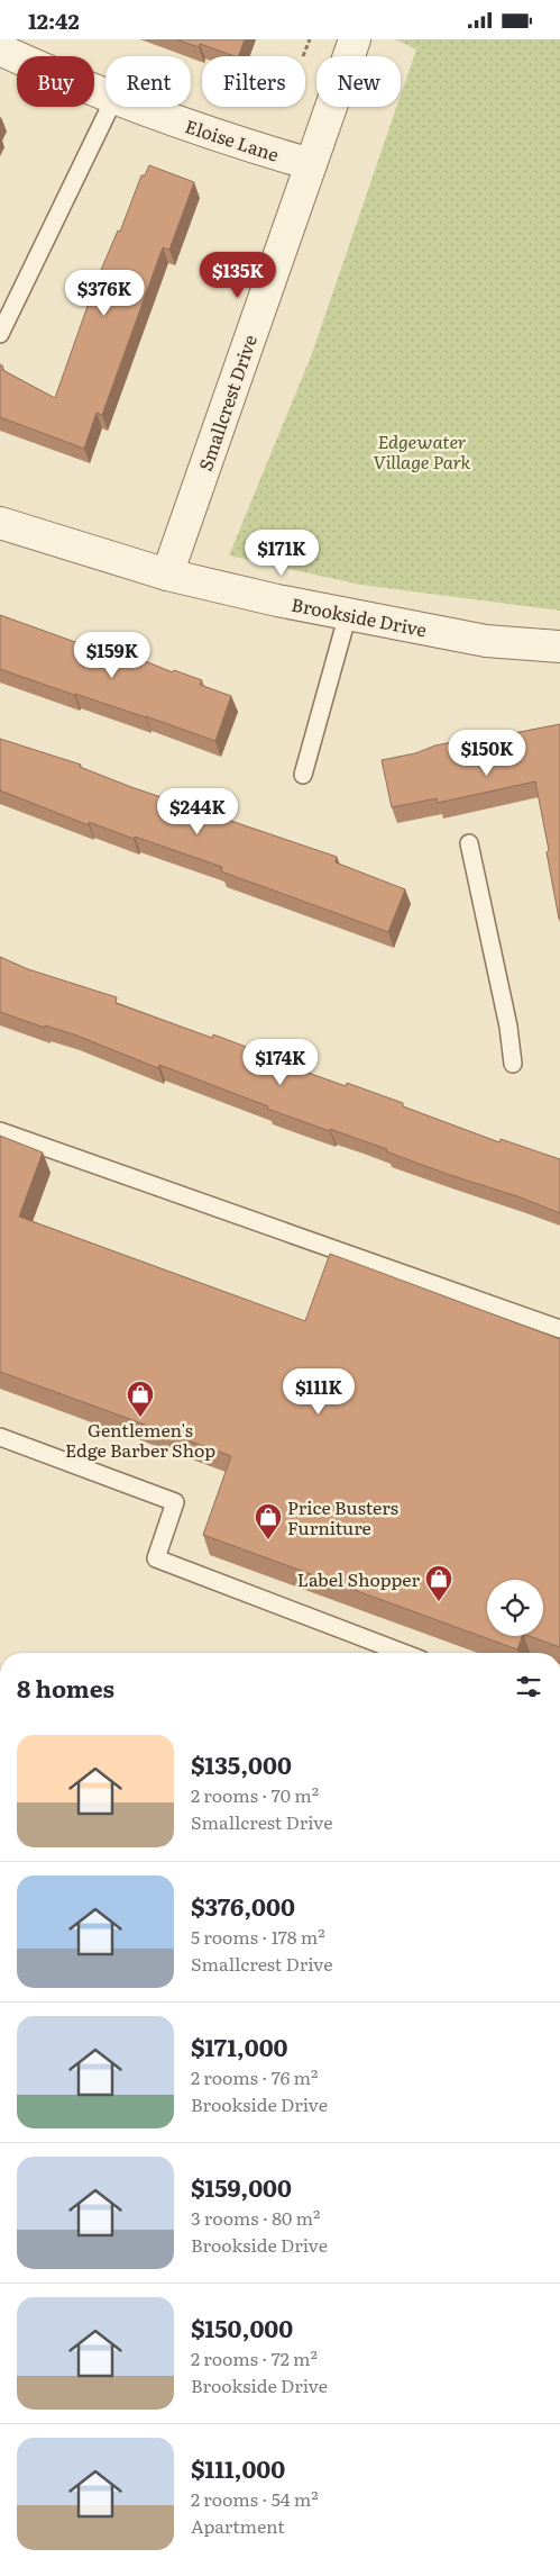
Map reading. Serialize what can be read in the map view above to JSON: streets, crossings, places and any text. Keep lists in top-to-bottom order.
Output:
{
  "streets": {
    "street": ["Eloise Lane", "Smallcrest Drive", "Brookside Drive"]
  },
  "crossings": [
    ["Eloise Lane", "Smallcrest Drive"],
    ["Smallcrest Drive", "Brookside Drive"]
  ],
  "parks": ["Edgewater Village Park"],
  "places": {
    "shop": ["Gentlemen's Edge Barber Shop", "Price Busters Furniture", "Label Shopper"]
  },
  "page": {
    "status": "12:42",
    "chip": [
      "Buy",
      "Rent",
      "Filters",
      "New"
    ],
    "price": [
      "$135K",
      "$376K",
      "$171K",
      "$159K",
      "$150K",
      "$244K",
      "$174K",
      "$111K"
    ],
    "heading": "8 homes",
    "list": [
      {
        "name": "$135,000",
        "note": "2 rooms · 70 m² · Smallcrest Drive"
      },
      {
        "name": "$376,000",
        "note": "5 rooms · 178 m² · Smallcrest Drive"
      },
      {
        "name": "$171,000",
        "note": "2 rooms · 76 m² · Brookside Drive"
      },
      {
        "name": "$159,000",
        "note": "3 rooms · 80 m² · Brookside Drive"
      },
      {
        "name": "$150,000",
        "note": "2 rooms · 72 m² · Brookside Drive"
      },
      {
        "name": "$111,000",
        "note": "2 rooms · 54 m² · Apartment"
      }
    ]
  }
}
